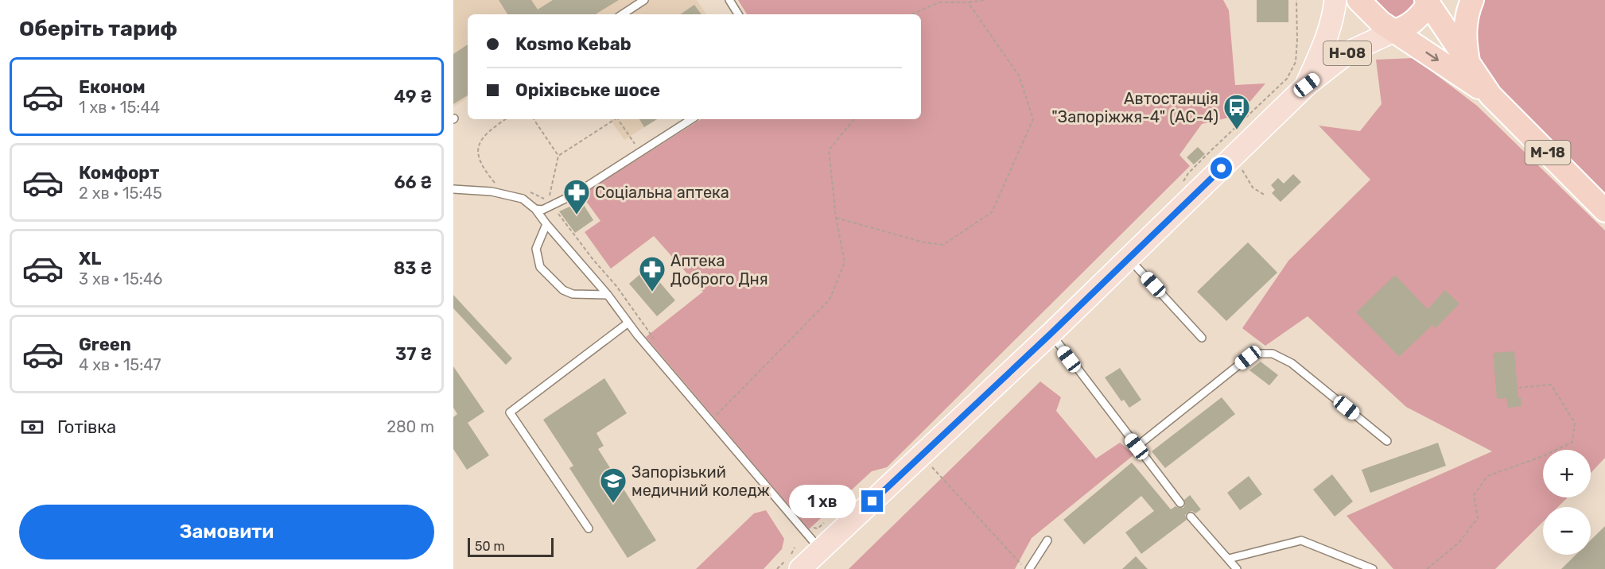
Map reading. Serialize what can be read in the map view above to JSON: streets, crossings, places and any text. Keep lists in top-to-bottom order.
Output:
{
  "streets": {
    "highway": ["Н-08", "М-18"]
  },
  "crossings": [
    ["Н-08", "М-18"]
  ],
  "places": {
    "bus stop": ["Автостанція \"Запоріжжя-4\" (АС-4)"],
    "pharmacy": ["Соціальна аптека", "Аптека Доброго Дня"],
    "school or university": ["Запорізький медичний коледж"]
  },
  "scale_bar": "50 m",
  "page": {
    "heading": "Оберіть тариф",
    "banner": ["Kosmo Kebab", "Оріхівське шосе"],
    "list": [
      {
        "name": "Економ",
        "note": "1 хв · 15:44",
        "value": "49 ₴"
      },
      {
        "name": "Комфорт",
        "note": "2 хв · 15:45",
        "value": "66 ₴"
      },
      {
        "name": "XL",
        "note": "3 хв · 15:46",
        "value": "83 ₴"
      },
      {
        "name": "Green",
        "note": "4 хв · 15:47",
        "value": "37 ₴"
      }
    ],
    "pay": ["Готівка", "280 m"],
    "map_buttons": ["+", "−"],
    "bubble": "1 хв",
    "buttons": "Замовити",
    "scale": "50 m"
  }
}
